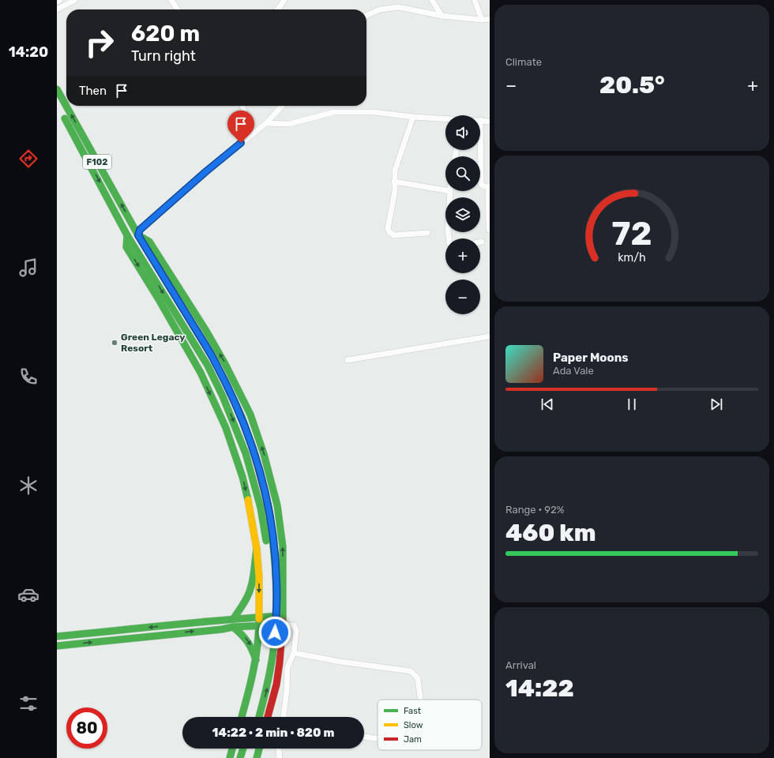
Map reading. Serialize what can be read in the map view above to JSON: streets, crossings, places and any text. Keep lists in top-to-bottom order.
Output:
{
  "streets": {
    "main road": ["F102"]
  },
  "places": ["Green Legacy Resort"],
  "legend": ["Fast", "Slow", "Jam"],
  "page": {
    "tabs": "14:20",
    "tile": [
      "Climate",
      ["Range · 92%", "460 km"],
      ["Arrival", "14:22"]
    ],
    "turn": ["620 m", "Turn right"],
    "heat": ["−", "20.5°", "+"],
    "then": "Then",
    "map_buttons": ["+", "−"],
    "song": ["Paper Moons", "Ada Vale"],
    "limit": "80",
    "trip": "14:22 · 2 min · 820 m",
    "gauge": ["72", "km/h"]
  }
}
